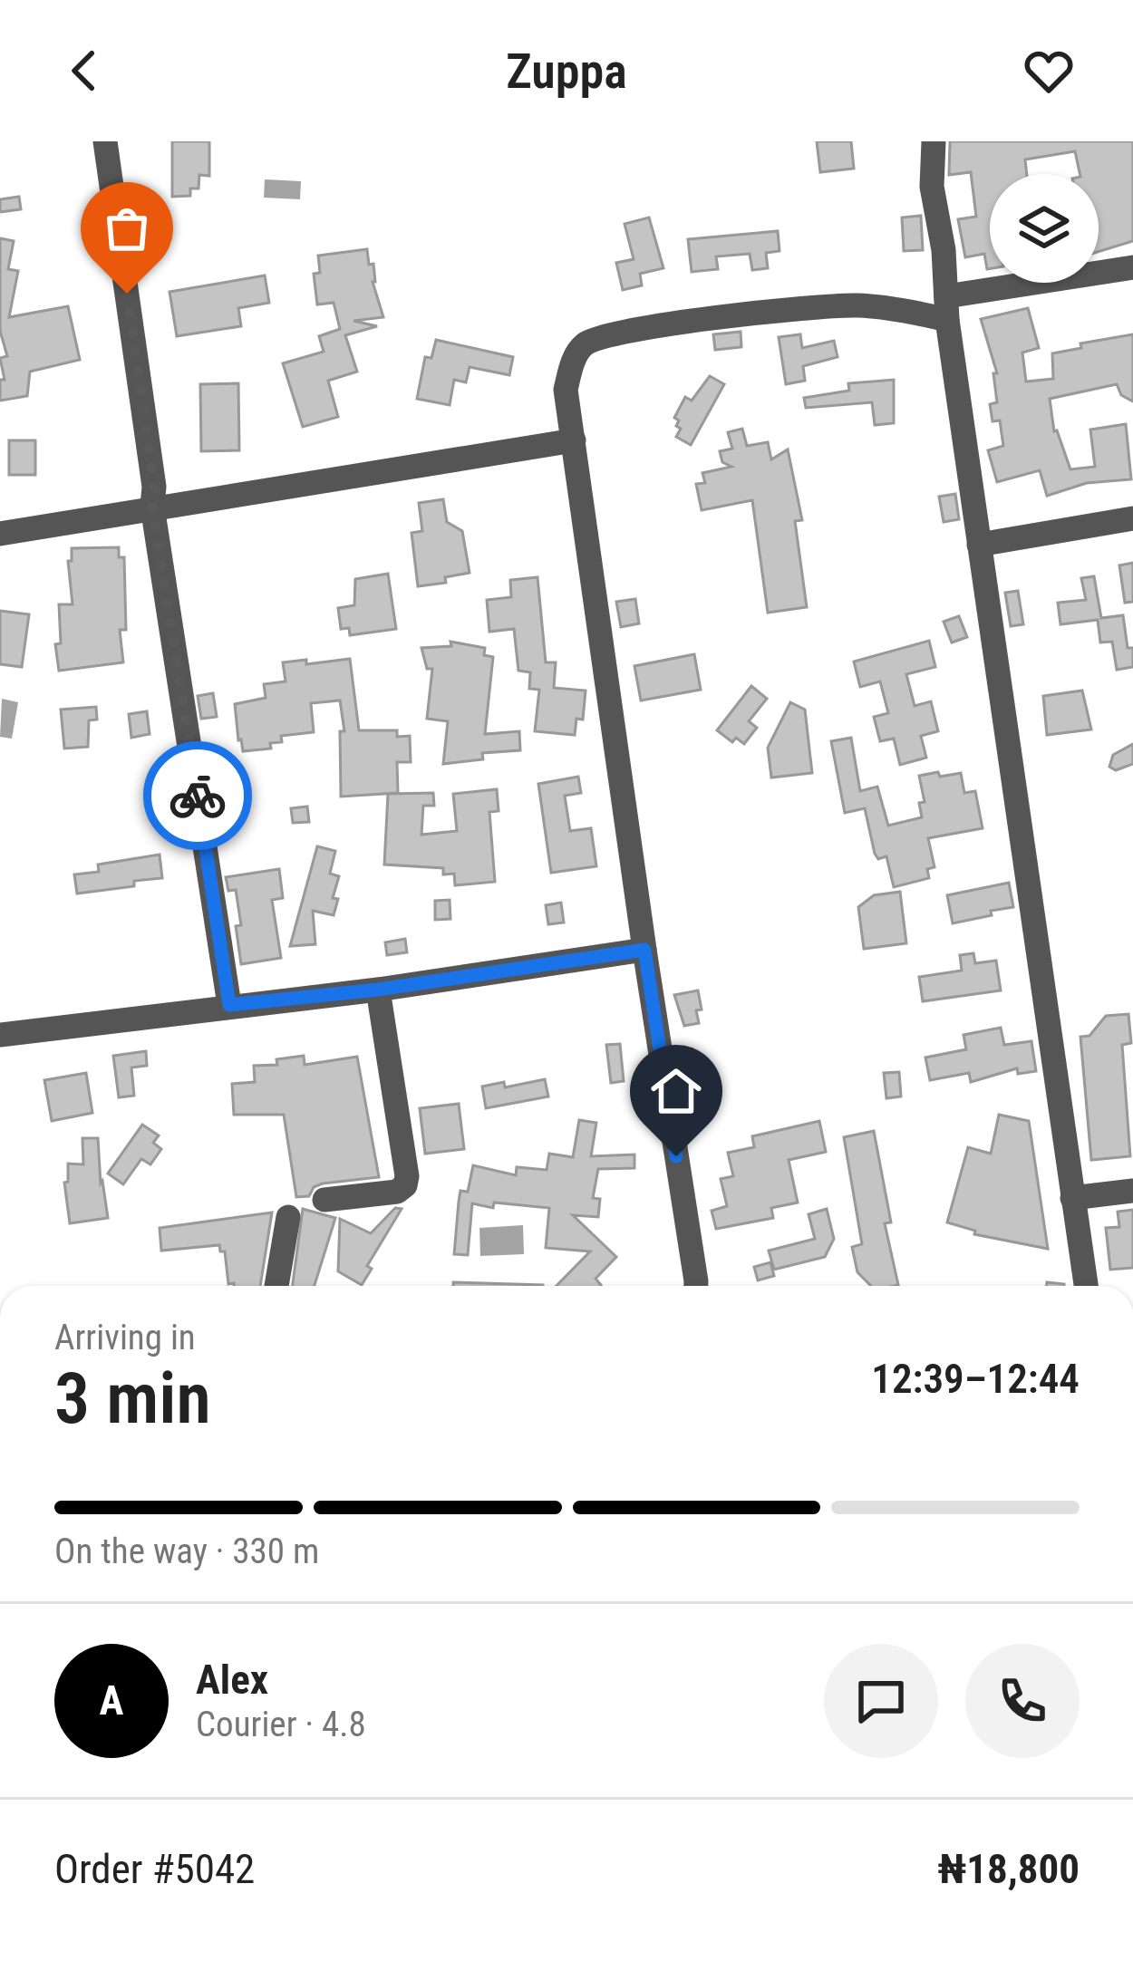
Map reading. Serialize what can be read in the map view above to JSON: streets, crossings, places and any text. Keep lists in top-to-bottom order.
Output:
{
  "page": {
    "header": "Zuppa",
    "heading": ["3 min", "Arriving in", "12:39–12:44"],
    "panel": [
      "Alex",
      "Courier · 4.8",
      "Order #5042",
      "₦18,800"
    ],
    "bar": "On the way · 330 m",
    "round": "A"
  }
}
